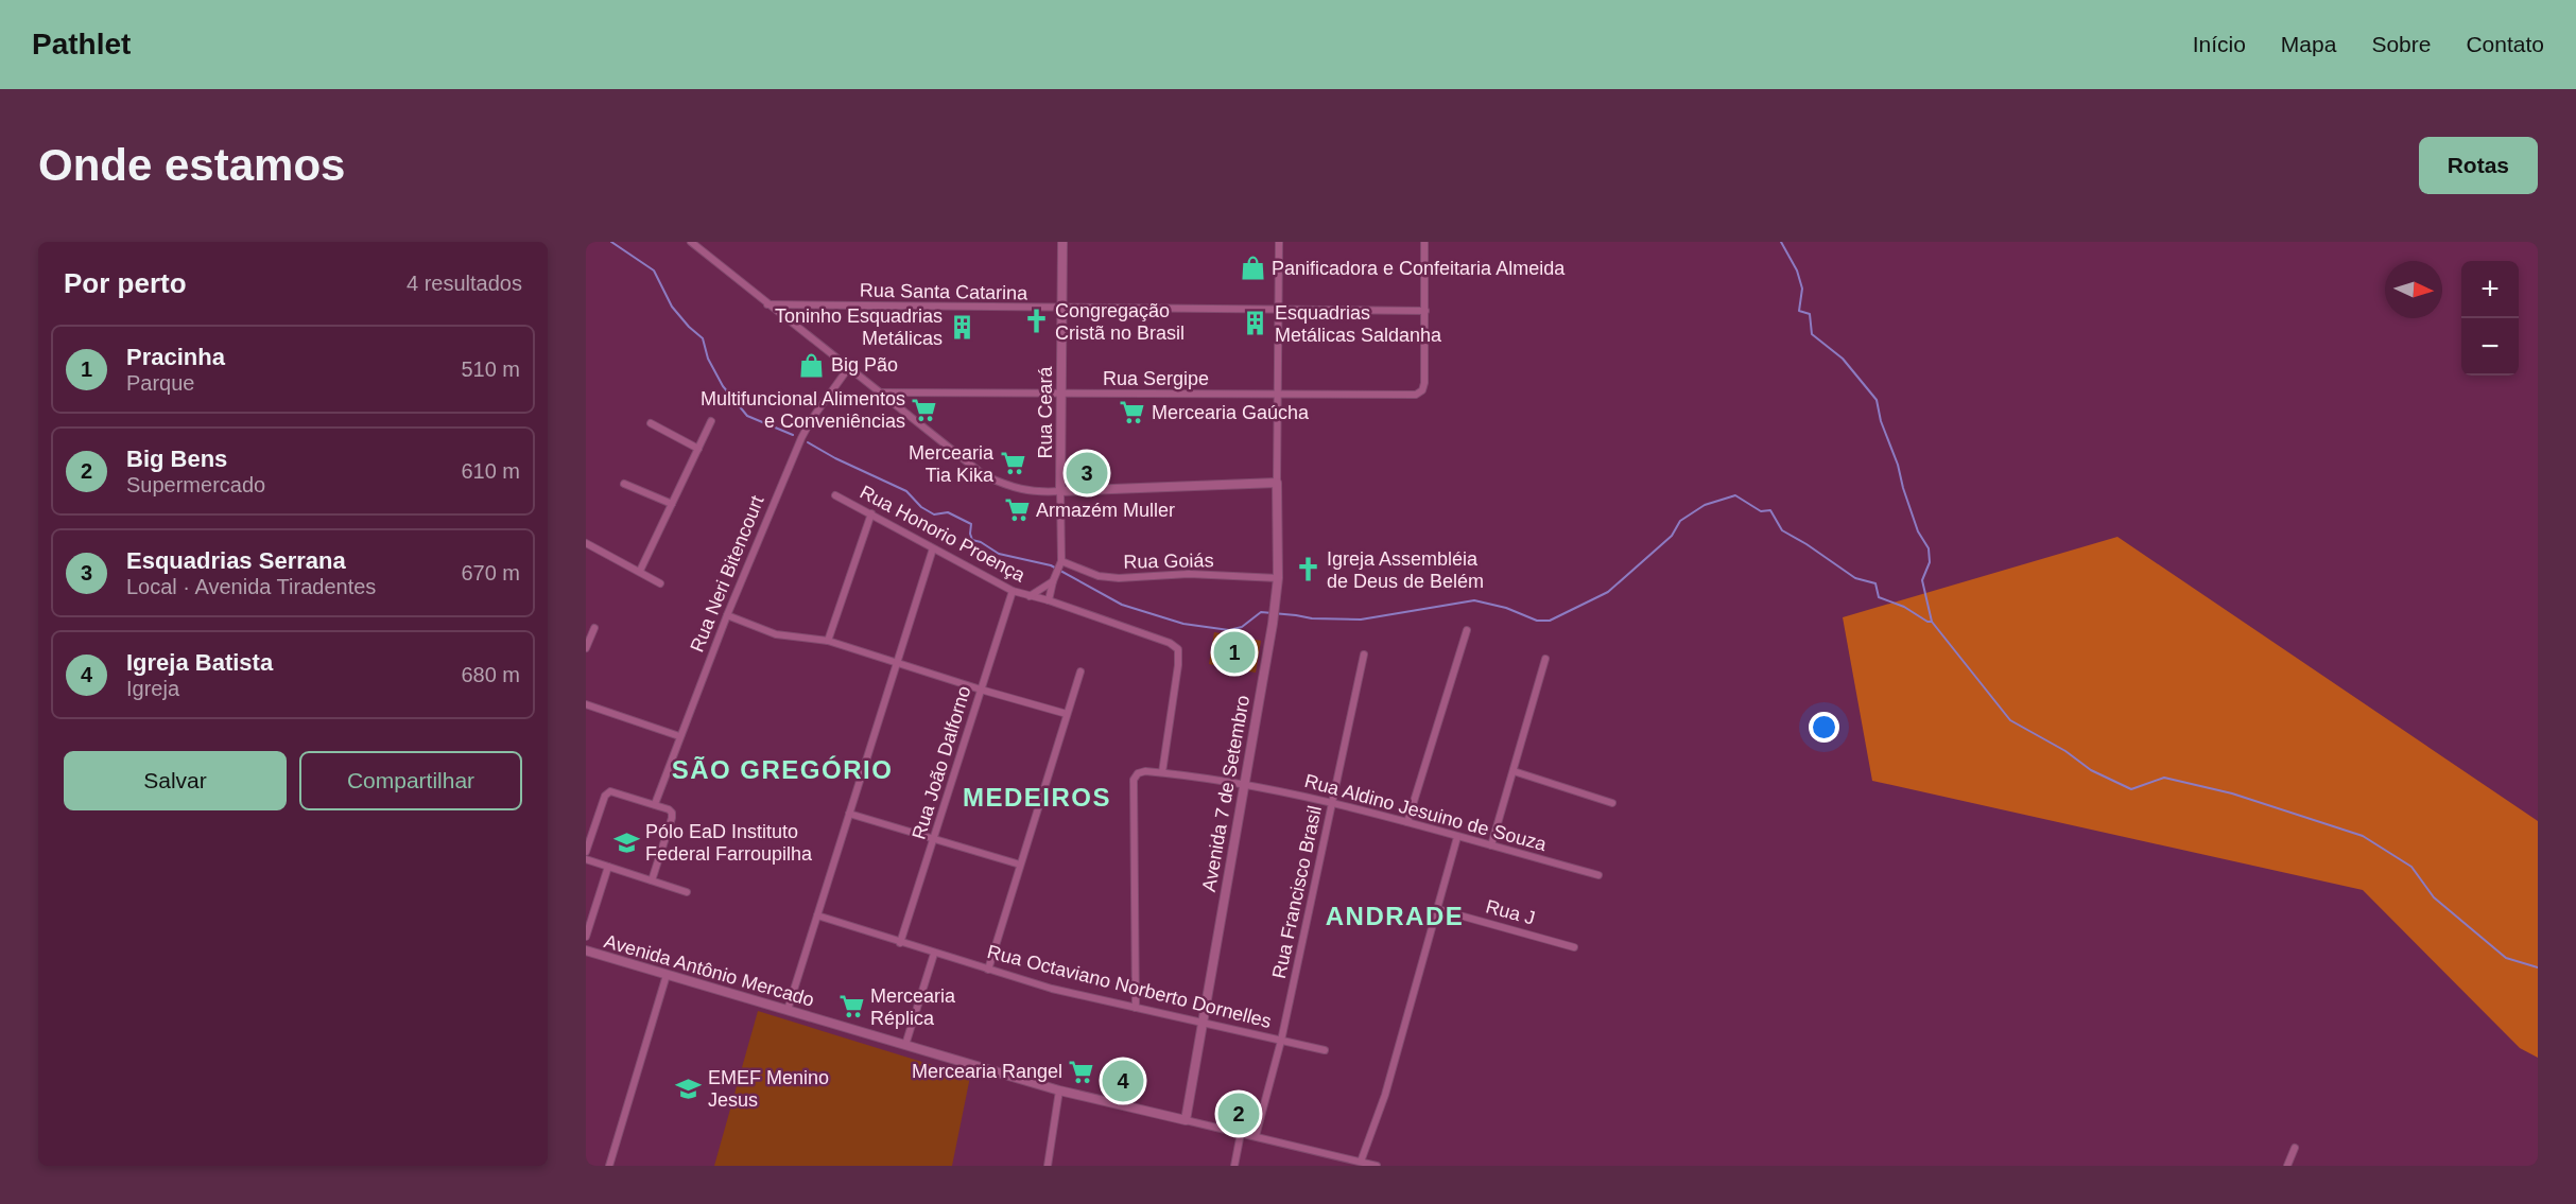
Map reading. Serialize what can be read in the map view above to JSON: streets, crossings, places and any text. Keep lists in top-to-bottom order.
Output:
{
  "streets": {
    "street": [
      "Rua Santa Catarina",
      "Rua Sergipe",
      "Rua Ceará",
      "Rua Honorio Proença",
      "Rua Goiás",
      "Rua Neri Bitencourt",
      "Rua João Dalforno",
      "Avenida 7 de Setembro",
      "Rua Aldino Jesuino de Souza",
      "Rua Francisco Brasil",
      "Rua J",
      "Avenida Antônio Mercado",
      "Rua Octaviano Norberto Dornelles"
    ]
  },
  "crossings": [
    ["Rua Santa Catarina", "Rua Sergipe"],
    ["Rua Santa Catarina", "Rua Ceará"],
    ["Rua Santa Catarina", "Avenida 7 de Setembro"],
    ["Rua Sergipe", "Rua Ceará"],
    ["Rua Sergipe", "Avenida 7 de Setembro"],
    ["Rua Ceará", "Rua Honorio Proença"],
    ["Rua Ceará", "Rua Goiás"],
    ["Rua Honorio Proença", "Rua João Dalforno"],
    ["Rua Honorio Proença", "Rua Aldino Jesuino de Souza"],
    ["Rua Goiás", "Avenida 7 de Setembro"],
    ["Rua João Dalforno", "Rua Octaviano Norberto Dornelles"],
    ["Avenida 7 de Setembro", "Rua Aldino Jesuino de Souza"],
    ["Avenida 7 de Setembro", "Avenida Antônio Mercado"],
    ["Avenida 7 de Setembro", "Rua Octaviano Norberto Dornelles"],
    ["Rua Aldino Jesuino de Souza", "Rua Francisco Brasil"],
    ["Rua Francisco Brasil", "Avenida Antônio Mercado"],
    ["Rua Francisco Brasil", "Rua Octaviano Norberto Dornelles"]
  ],
  "districts": ["SÃO GREGÓRIO", "MEDEIROS", "ANDRADE"],
  "places": {
    "shop": ["Panificadora e Confeitaria Almeida", "Big Pão"],
    "church": ["Congregação Cristã no Brasil", "Igreja Assembléia de Deus de Belém"],
    "building": ["Esquadrias Metálicas Saldanha", "Toninho Esquadrias Metálicas"],
    "supermarket": [
      "Multifuncional Alimentos e Conveniências",
      "Mercearia Gaúcha",
      "Mercearia Tia Kika",
      "Armazém Muller",
      "Mercearia Réplica",
      "Mercearia Rangel"
    ],
    "school or university": ["Pólo EaD Instituto Federal Farroupilha", "EMEF Menino Jesus"]
  },
  "north": "right",
  "page": {
    "header": "Pathlet",
    "nav": [
      "Início",
      "Mapa",
      "Sobre",
      "Contato"
    ],
    "buttons": [
      "Rotas",
      ["Salvar", "Compartilhar"]
    ],
    "title": "Onde estamos",
    "heading": ["Por perto", "4 resultados"],
    "map_buttons": ["+", "−"],
    "list": [
      {
        "mark": "1",
        "name": "Pracinha",
        "note": "Parque",
        "value": "510 m"
      },
      {
        "mark": "2",
        "name": "Big Bens",
        "note": "Supermercado",
        "value": "610 m"
      },
      {
        "mark": "3",
        "name": "Esquadrias Serrana",
        "note": "Local · Avenida Tiradentes",
        "value": "670 m"
      },
      {
        "mark": "4",
        "name": "Igreja Batista",
        "note": "Igreja",
        "value": "680 m"
      }
    ],
    "pins": [
      "3",
      "1",
      "4",
      "2"
    ]
  }
}
